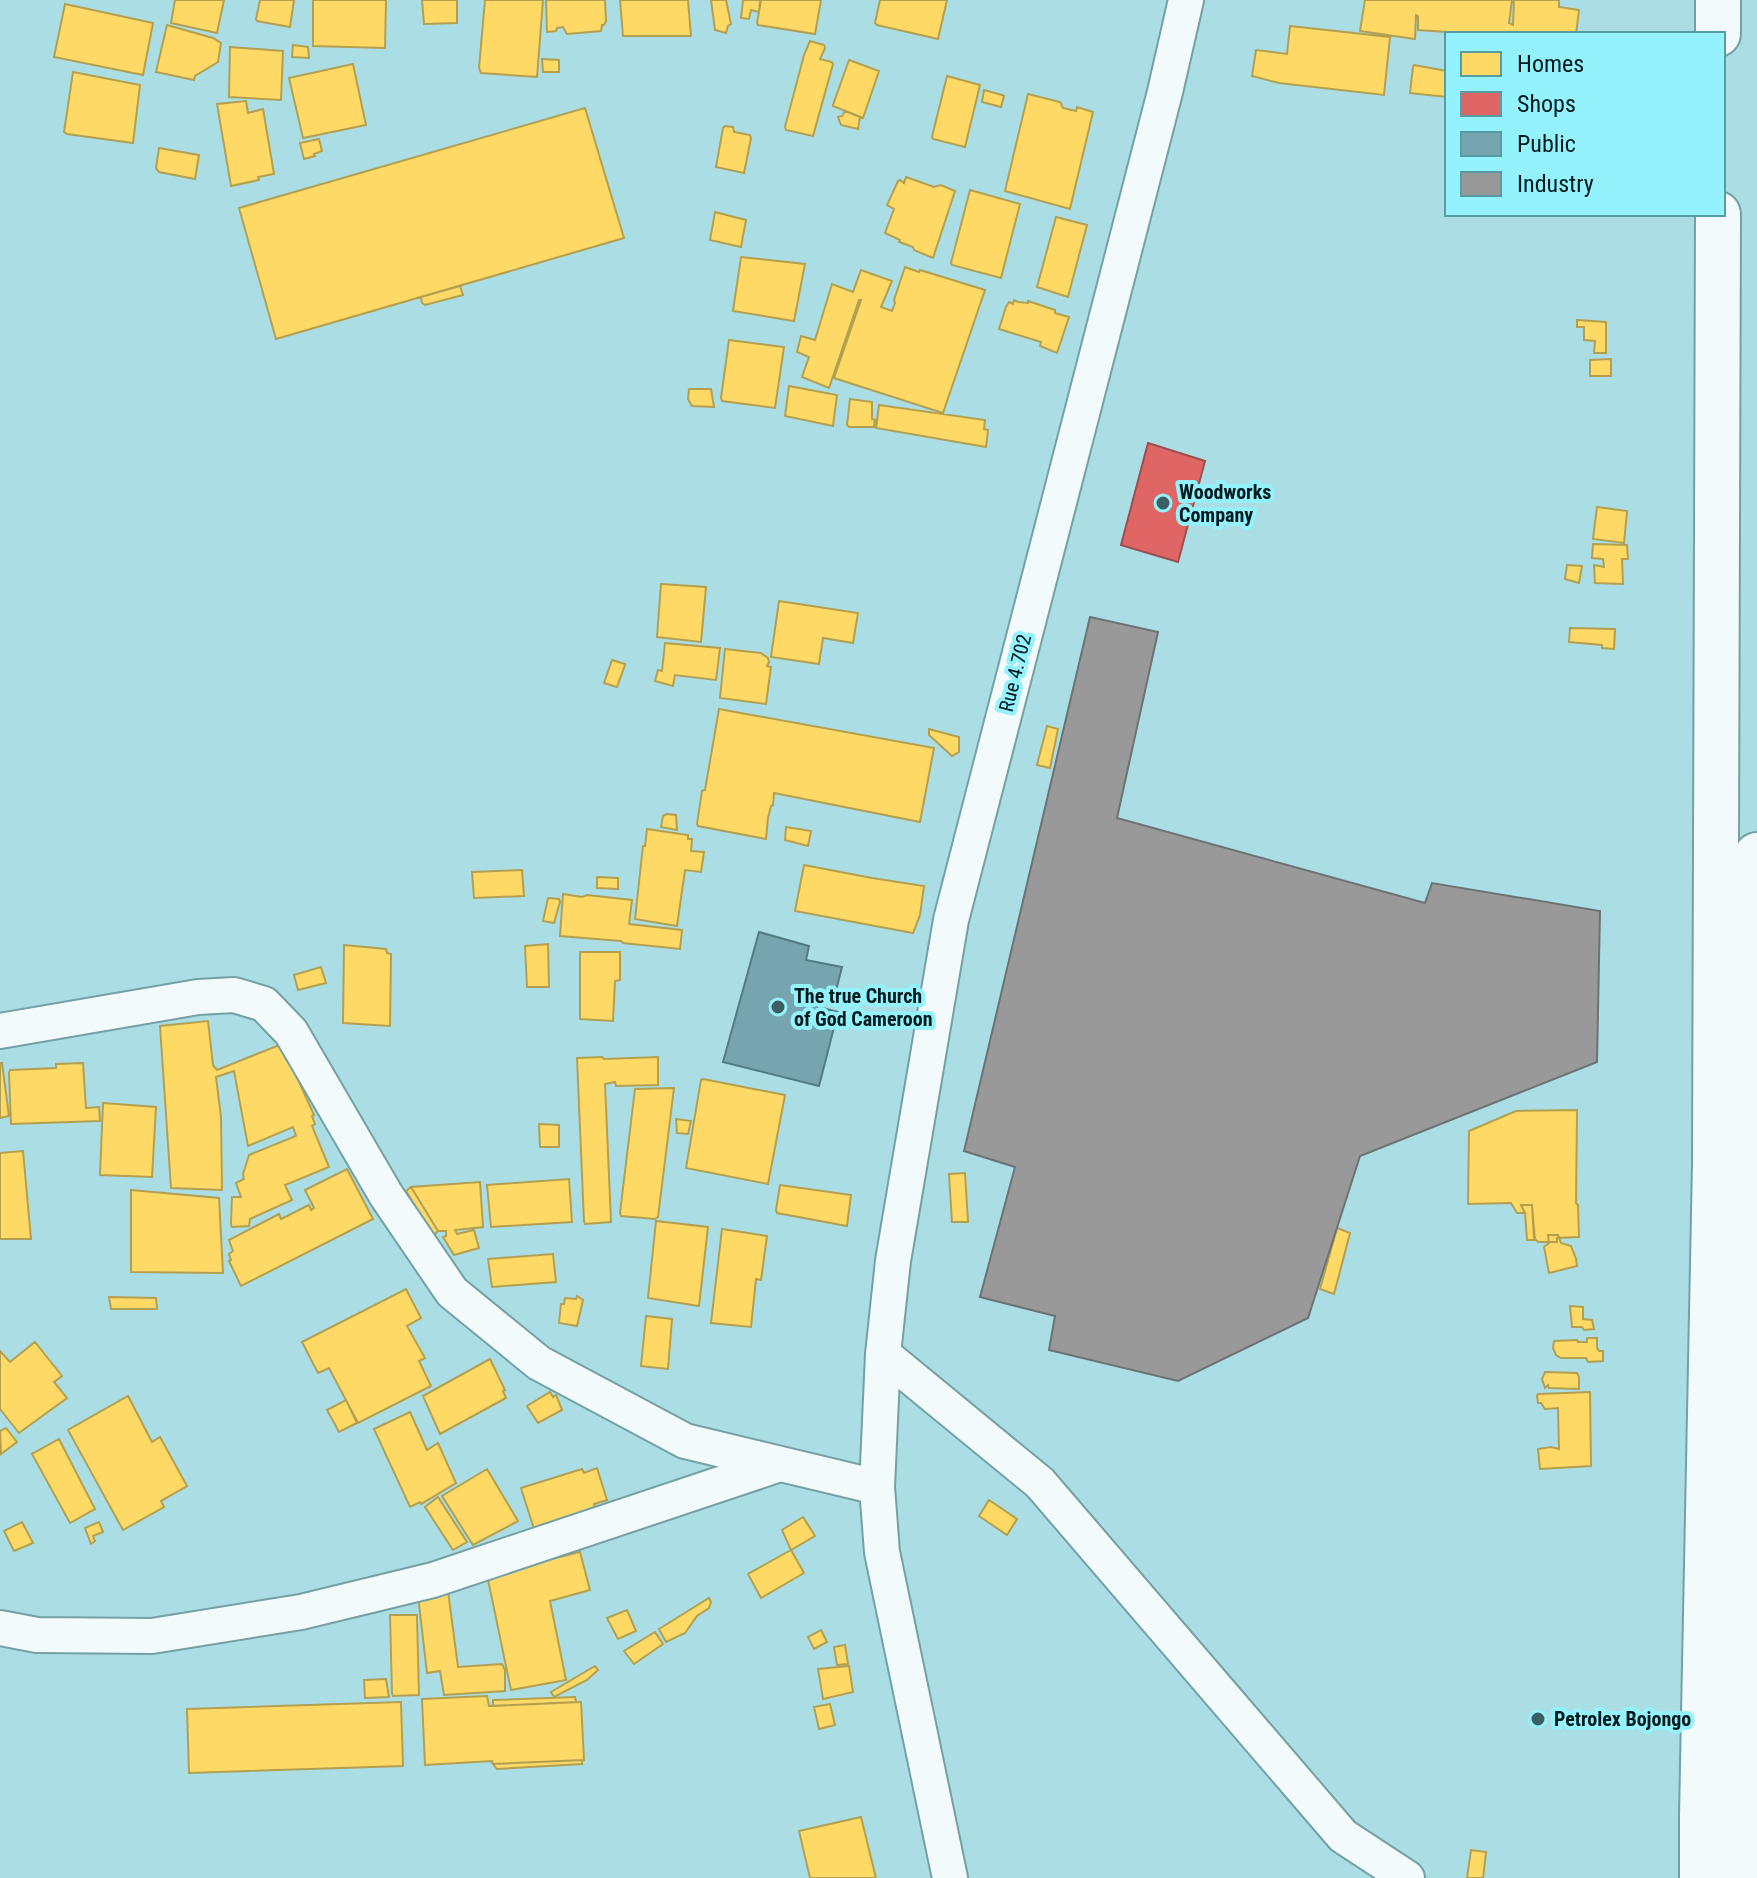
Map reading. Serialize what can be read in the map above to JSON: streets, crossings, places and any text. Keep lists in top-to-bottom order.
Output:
{
  "streets": {
    "street": ["Rue 4.702"]
  },
  "places": ["Woodworks Company", "The true Church of God Cameroon", "Petrolex Bojongo"],
  "legend": [
    "Homes",
    "Shops",
    "Public",
    "Industry"
  ]
}
